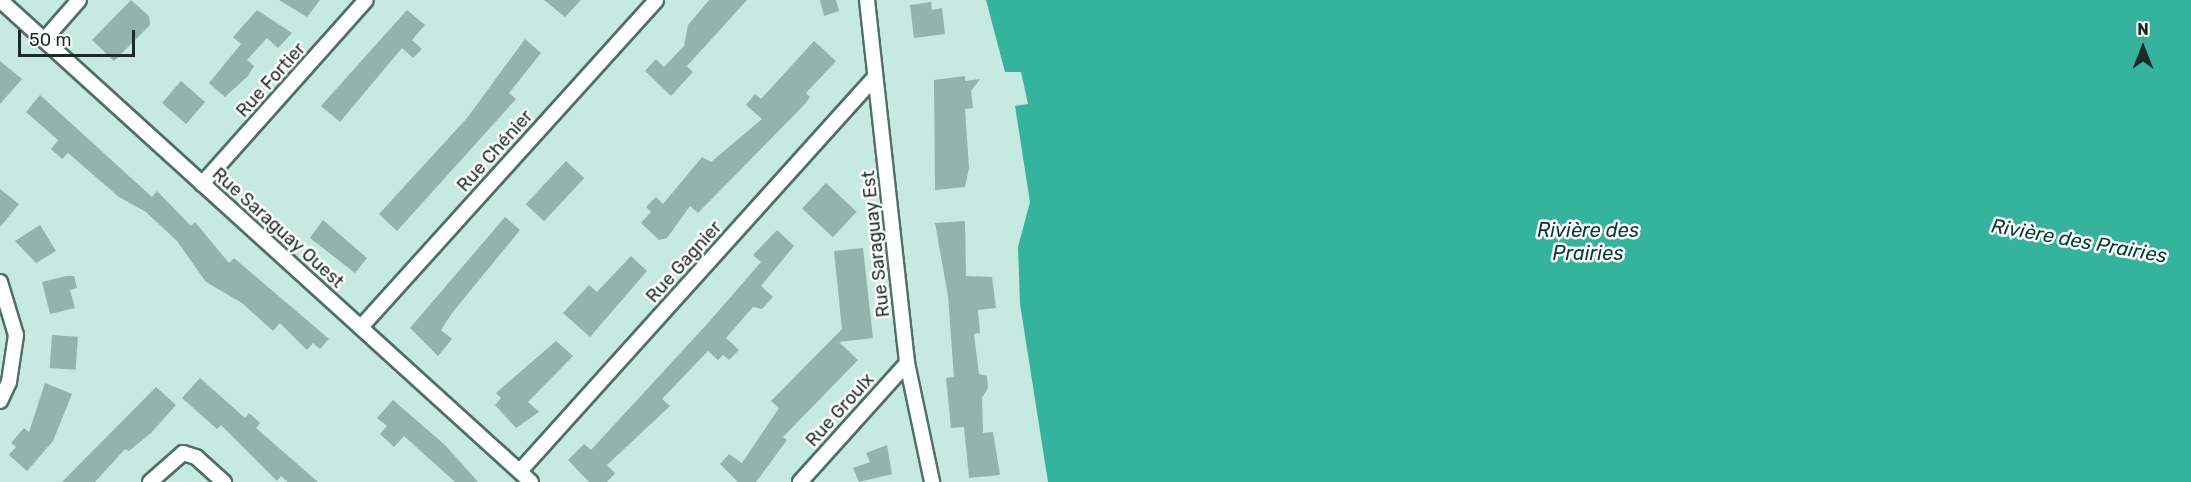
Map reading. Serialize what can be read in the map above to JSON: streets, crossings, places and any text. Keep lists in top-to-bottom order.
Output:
{
  "streets": {
    "street": [
      "Rue Fortier",
      "Rue Chénier",
      "Rue Saraguay Ouest",
      "Rue Saraguay Est",
      "Rue Gagnier",
      "Rue Groulx"
    ]
  },
  "crossings": [
    ["Rue Fortier", "Rue Saraguay Ouest"],
    ["Rue Chénier", "Rue Saraguay Ouest"],
    ["Rue Saraguay Ouest", "Rue Gagnier"],
    ["Rue Saraguay Est", "Rue Gagnier"],
    ["Rue Saraguay Est", "Rue Groulx"]
  ],
  "water": ["Rivière des Prairies"],
  "scale_bar": "50 m",
  "north": "top"
}
